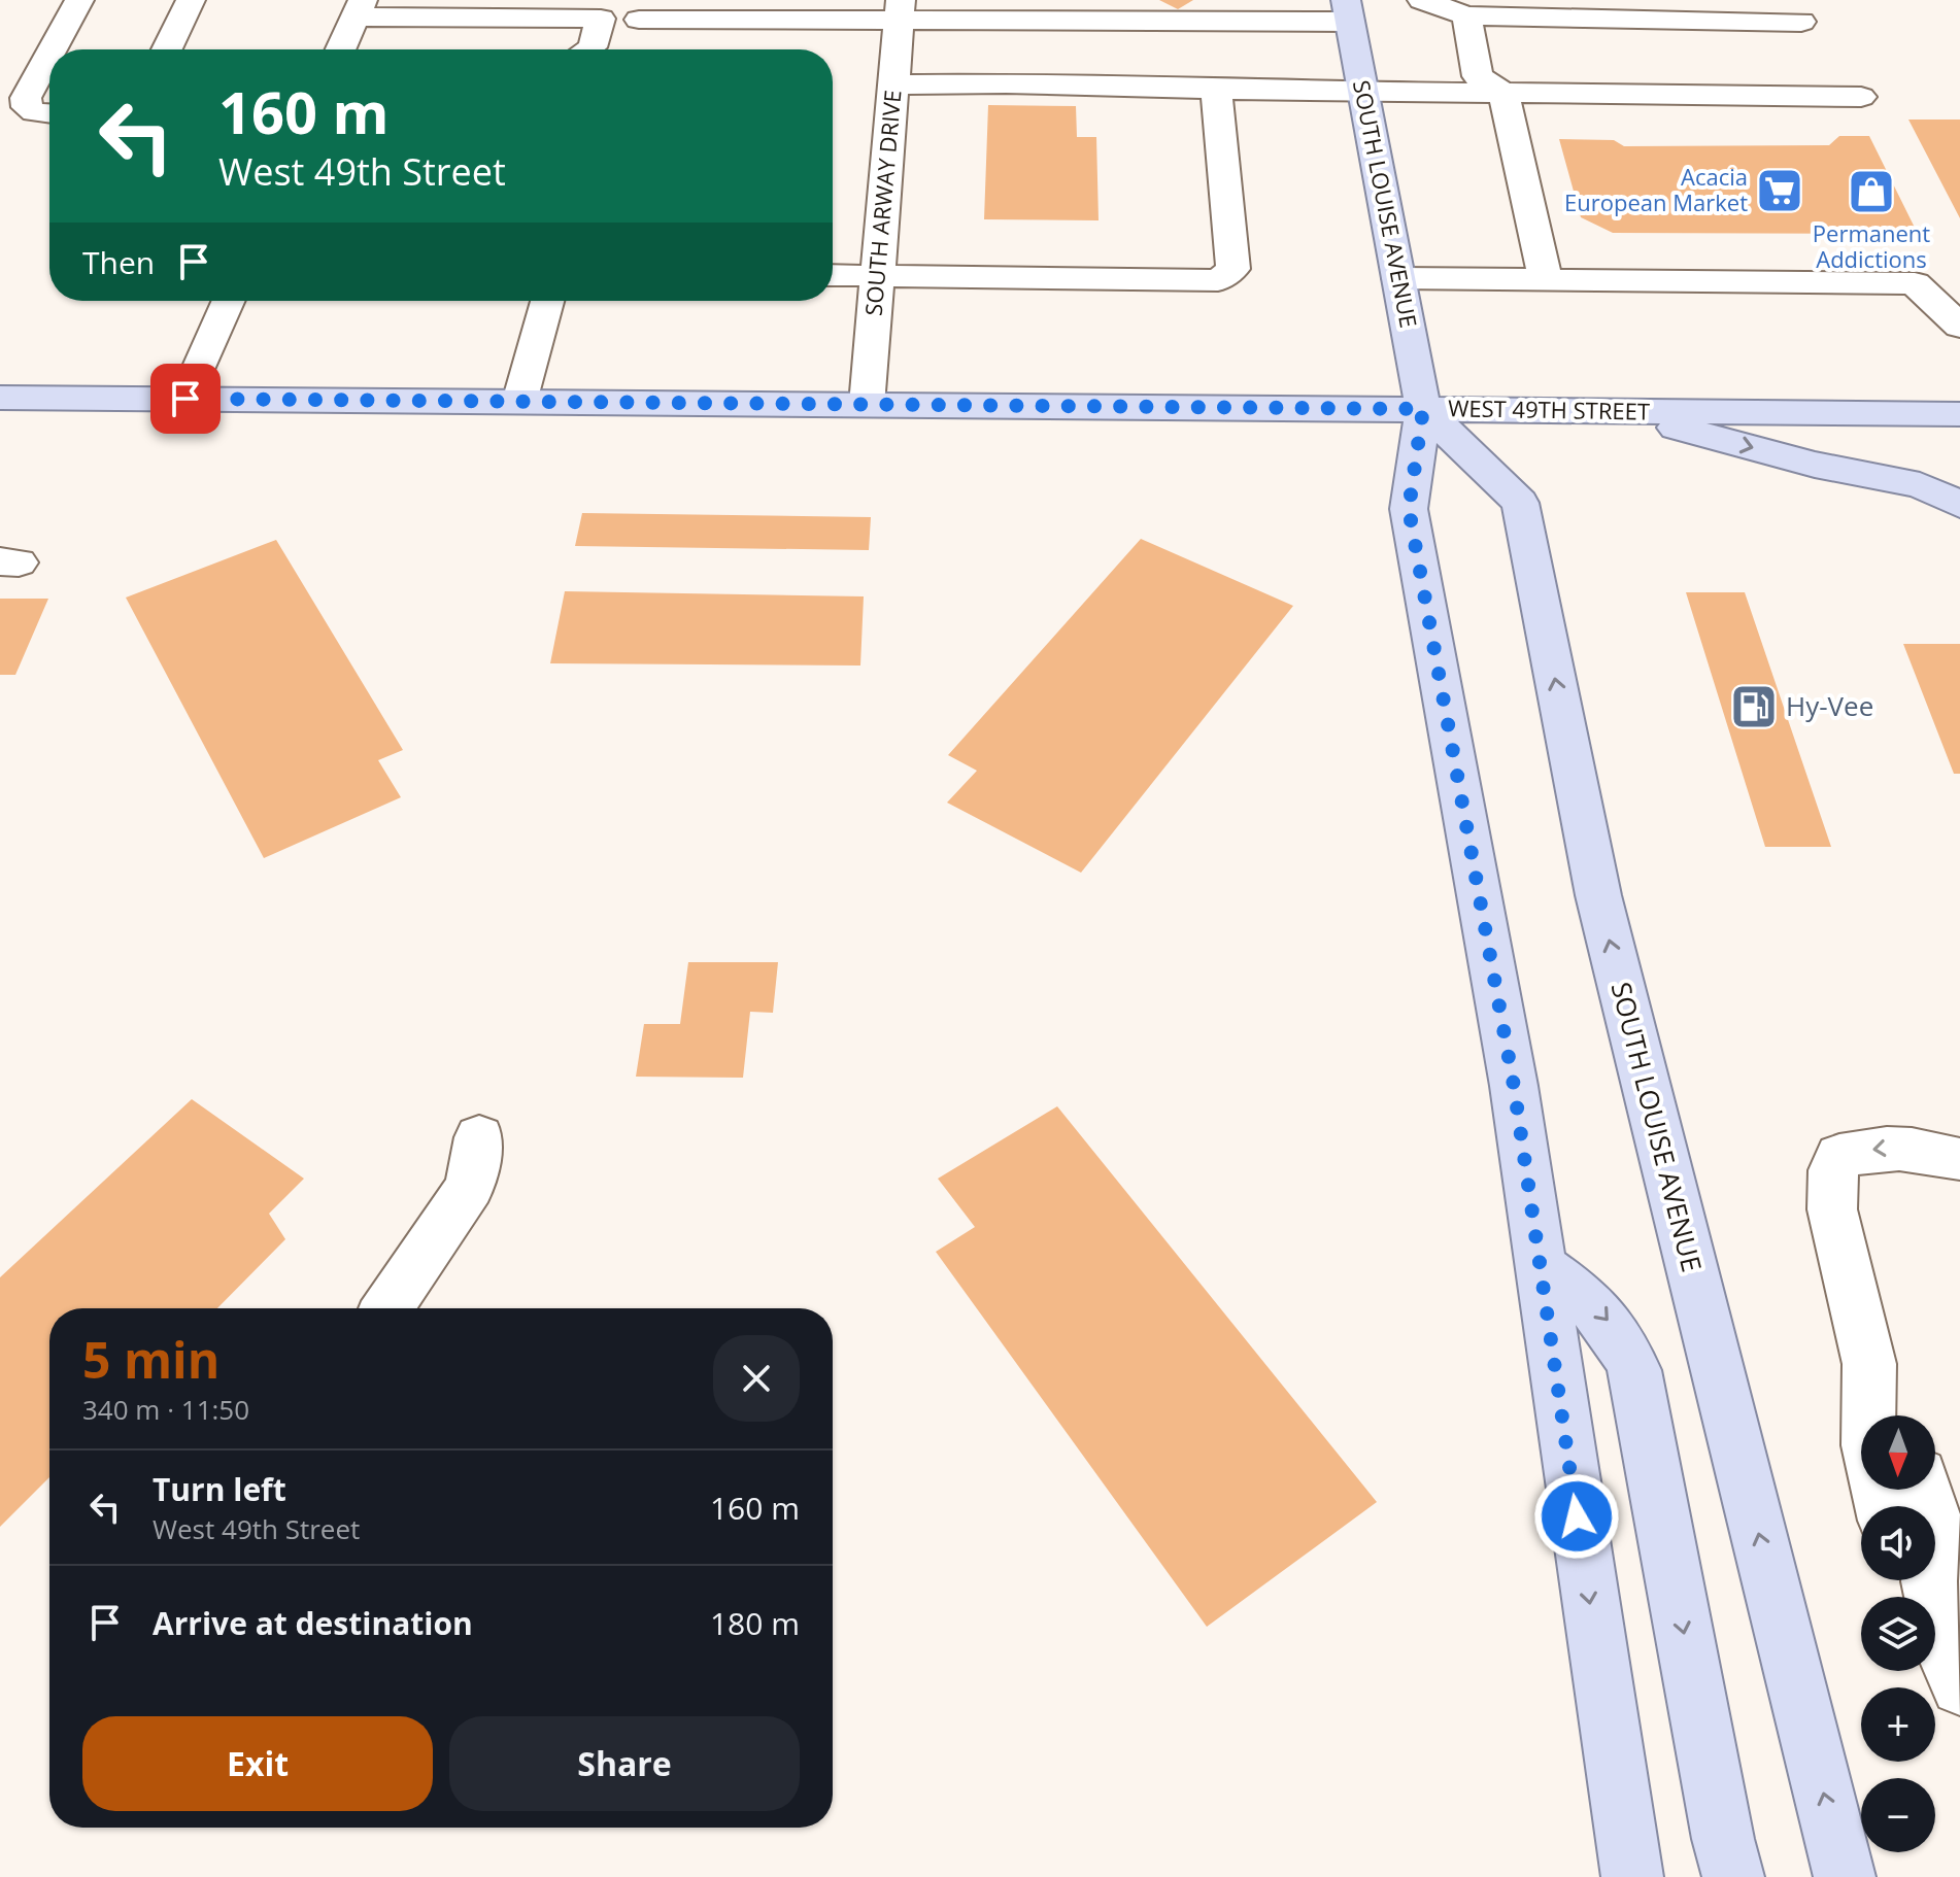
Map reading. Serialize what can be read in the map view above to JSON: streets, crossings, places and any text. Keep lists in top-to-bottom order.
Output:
{
  "streets": {
    "main road": ["SOUTH LOUISE AVENUE", "WEST 49TH STREET"],
    "street": ["SOUTH ARWAY DRIVE"]
  },
  "crossings": [
    ["SOUTH ARWAY DRIVE", "WEST 49TH STREET"],
    ["SOUTH LOUISE AVENUE", "WEST 49TH STREET"]
  ],
  "places": {
    "supermarket": ["Acacia European Market"],
    "shop": ["Permanent Addictions"],
    "fuel station": ["Hy-Vee"]
  },
  "north": "bottom",
  "page": {
    "turn": ["160 m", "West 49th Street"],
    "then": "Then",
    "heading": ["5 min", "340 m · 11:50"],
    "map_buttons": ["+", "−"],
    "list": [
      {
        "name": "Turn left",
        "note": "West 49th Street",
        "value": "160 m"
      },
      {
        "name": "Arrive at destination",
        "value": "180 m"
      }
    ],
    "buttons": ["Exit", "Share"]
  }
}
